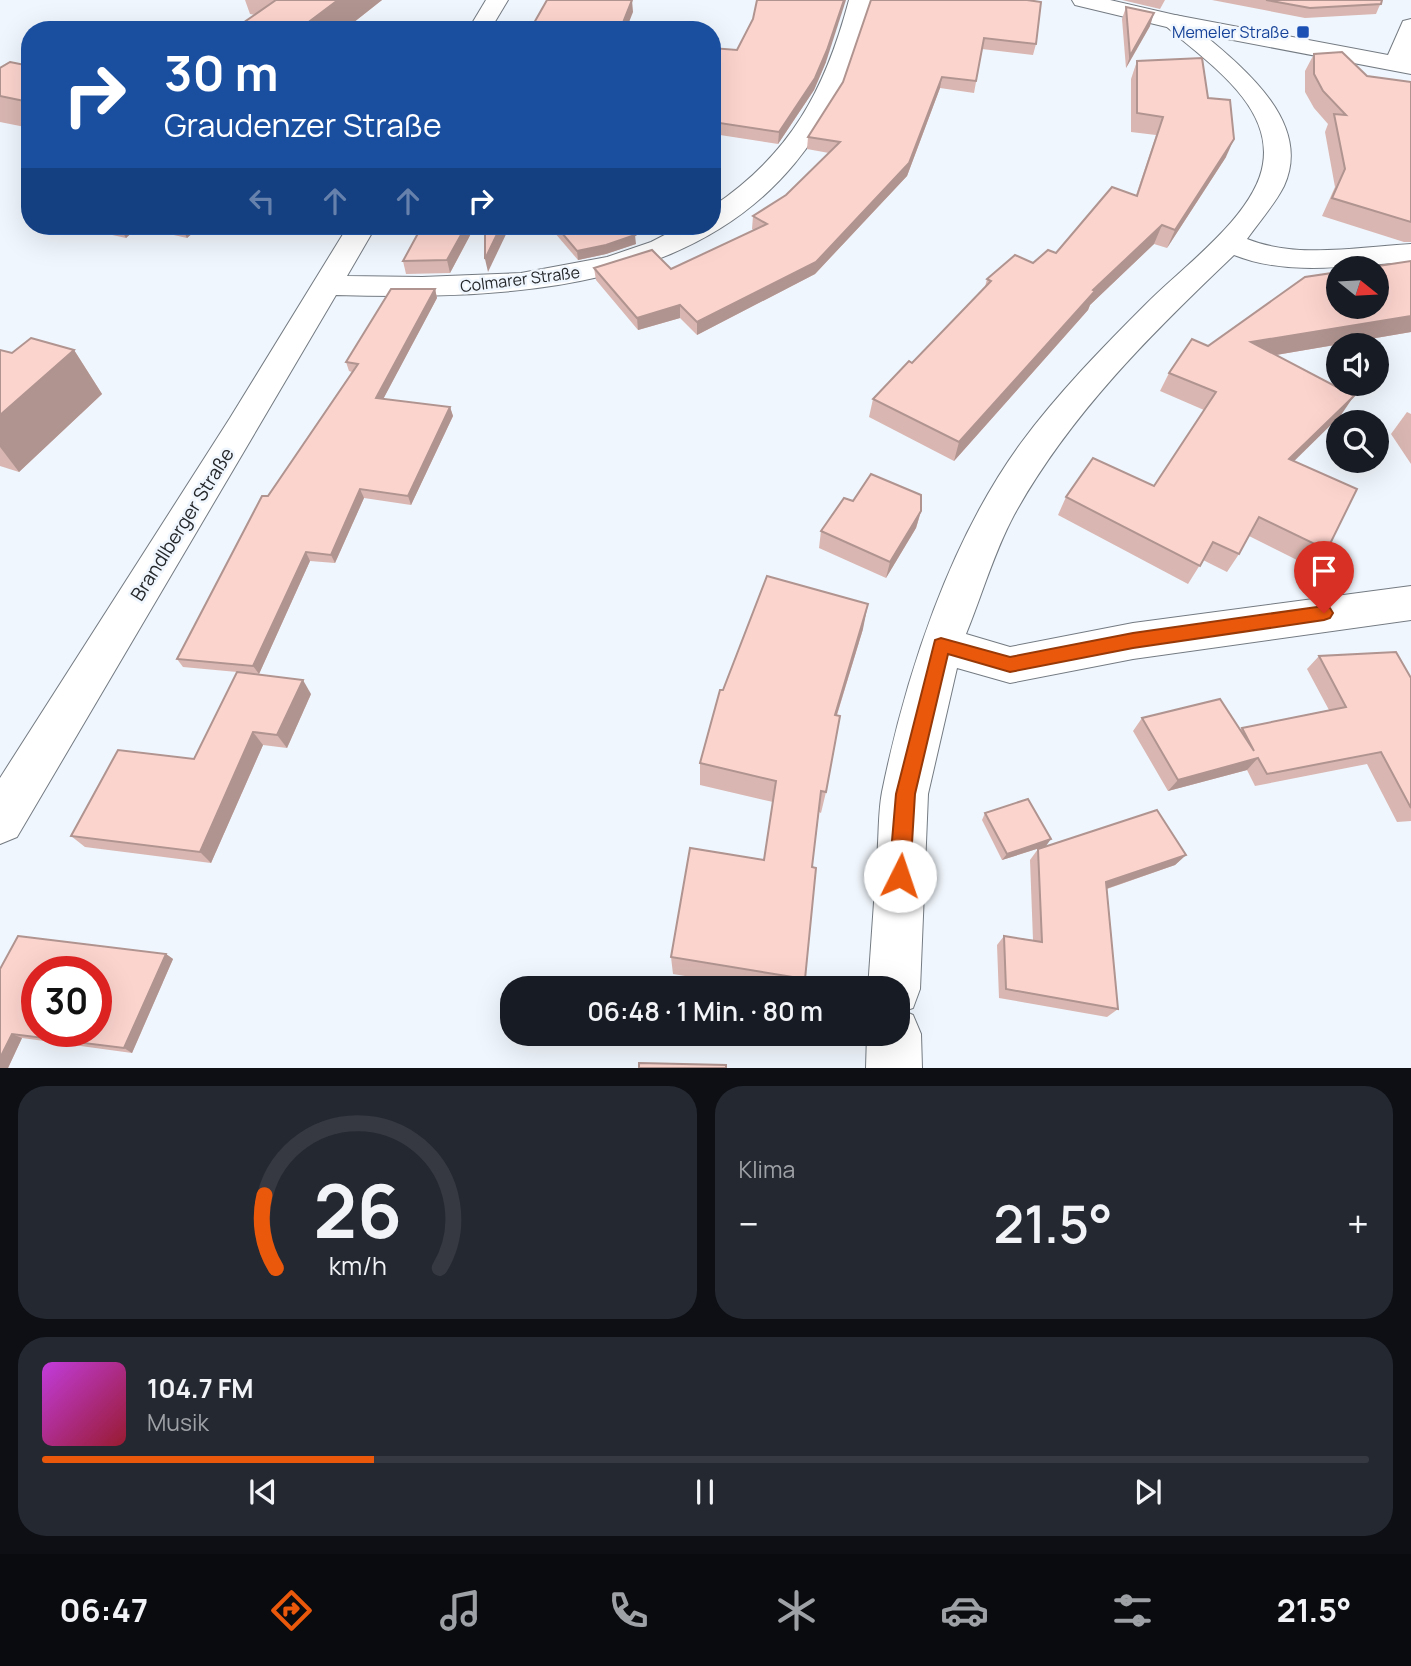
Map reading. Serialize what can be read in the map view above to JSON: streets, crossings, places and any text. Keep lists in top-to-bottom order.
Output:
{
  "streets": {
    "street": ["Colmarer Straße", "Brandlberger Straße"]
  },
  "crossings": [
    ["Colmarer Straße", "Brandlberger Straße"]
  ],
  "places": {
    "transit": ["Memeler Straße"]
  },
  "north": "right",
  "page": {
    "turn": ["30 m", "Graudenzer Straße"],
    "limit": "30",
    "trip": "06:48 · 1 Min. · 80 m",
    "tile": "Klima",
    "heat": ["−", "21.5°", "+"],
    "song": ["104.7 FM", "Musik"],
    "tabs": ["06:47", "21.5°"],
    "gauge": ["26", "km/h"]
  }
}
